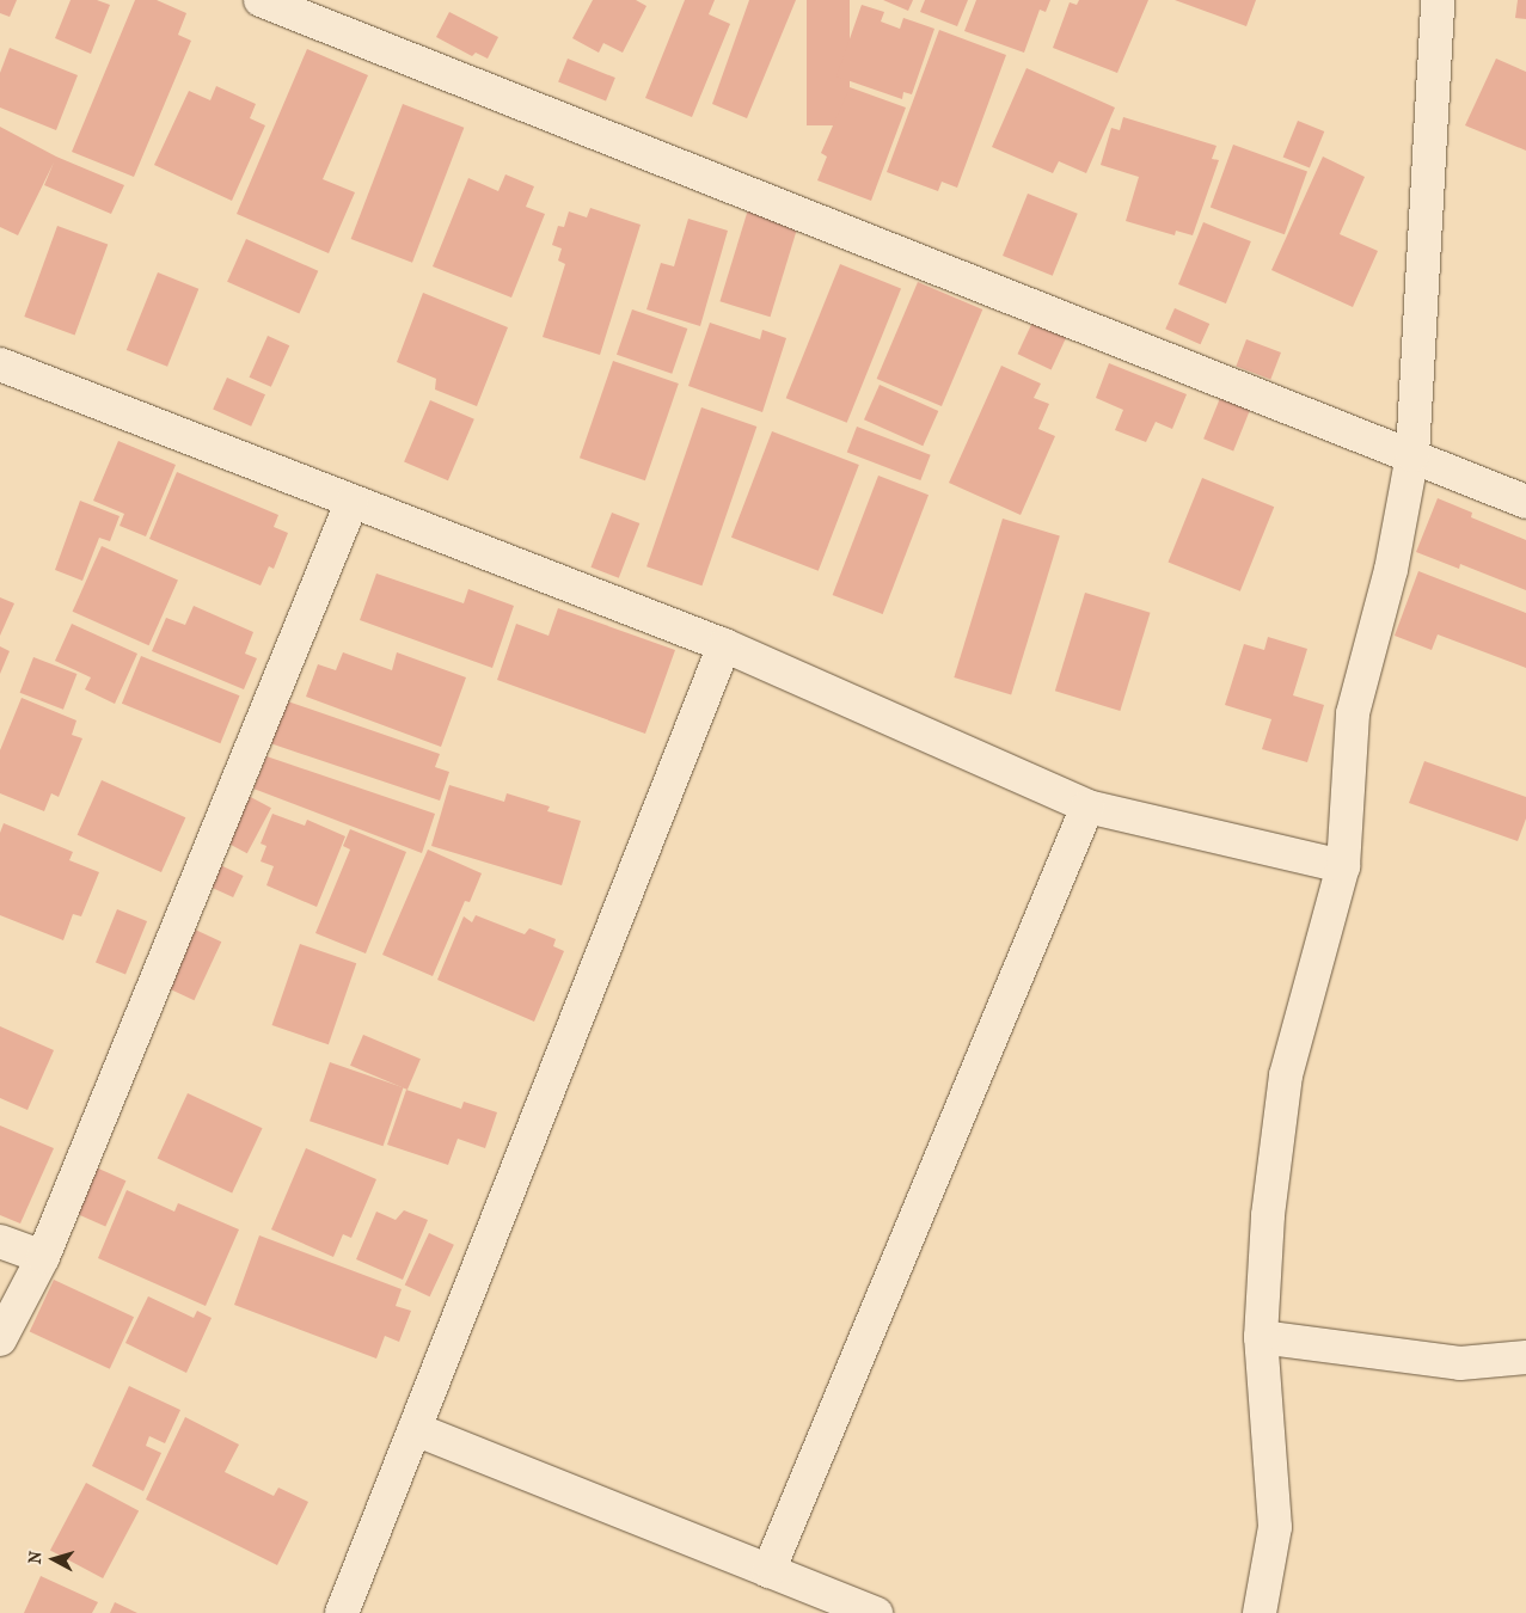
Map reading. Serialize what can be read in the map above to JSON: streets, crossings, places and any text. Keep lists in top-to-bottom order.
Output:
{
  "north": "left"
}
